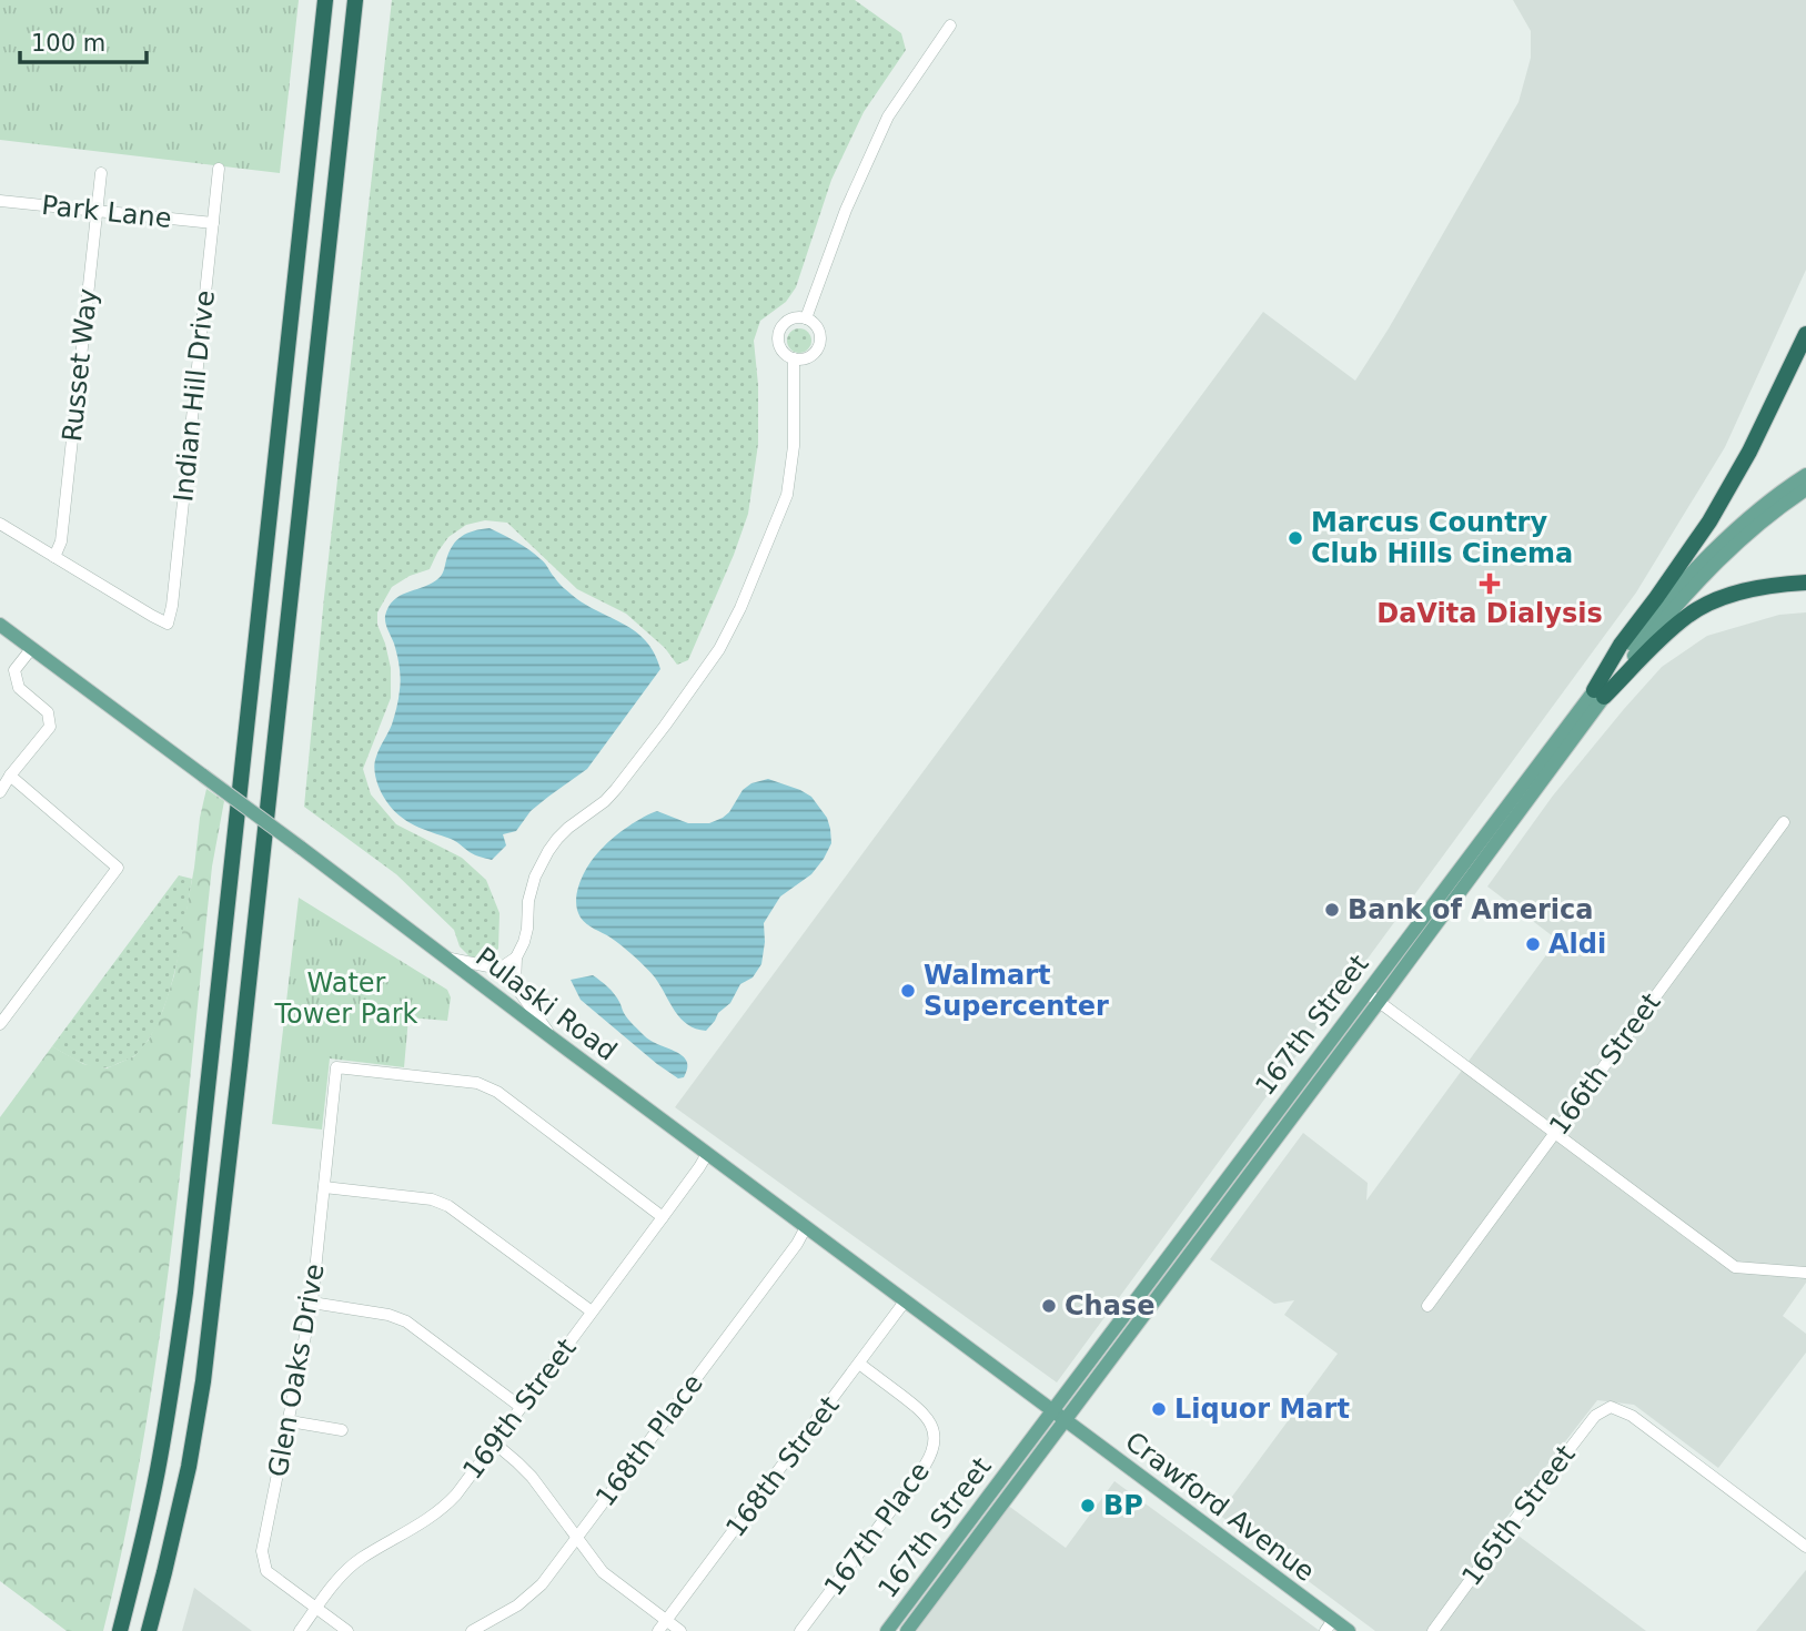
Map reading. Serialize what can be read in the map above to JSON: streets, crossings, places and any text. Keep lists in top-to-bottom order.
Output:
{
  "streets": {
    "main road": ["Pulaski Road", "167th Street", "Crawford Avenue"],
    "street": [
      "Park Lane",
      "Russet Way",
      "Indian Hill Drive",
      "166th Street",
      "Glen Oaks Drive",
      "169th Street",
      "168th Place",
      "168th Street",
      "165th Street",
      "167th Place"
    ]
  },
  "crossings": [
    ["Park Lane", "Russet Way"],
    ["Park Lane", "Indian Hill Drive"],
    ["Russet Way", "Indian Hill Drive"],
    ["Pulaski Road", "167th Street"],
    ["Pulaski Road", "169th Street"],
    ["Pulaski Road", "168th Place"],
    ["Pulaski Road", "168th Street"],
    ["Pulaski Road", "Crawford Avenue"],
    ["167th Street", "Crawford Avenue"],
    ["Glen Oaks Drive", "169th Street"],
    ["168th Street", "167th Place"]
  ],
  "parks": ["Water Tower Park"],
  "places": {
    "other": [
      "Marcus Country Club Hills Cinema",
      "Bank of America",
      "Aldi",
      "Walmart Supercenter",
      "Chase",
      "Liquor Mart",
      "BP"
    ],
    "health": ["DaVita Dialysis"]
  },
  "scale_bar": "100 m"
}
